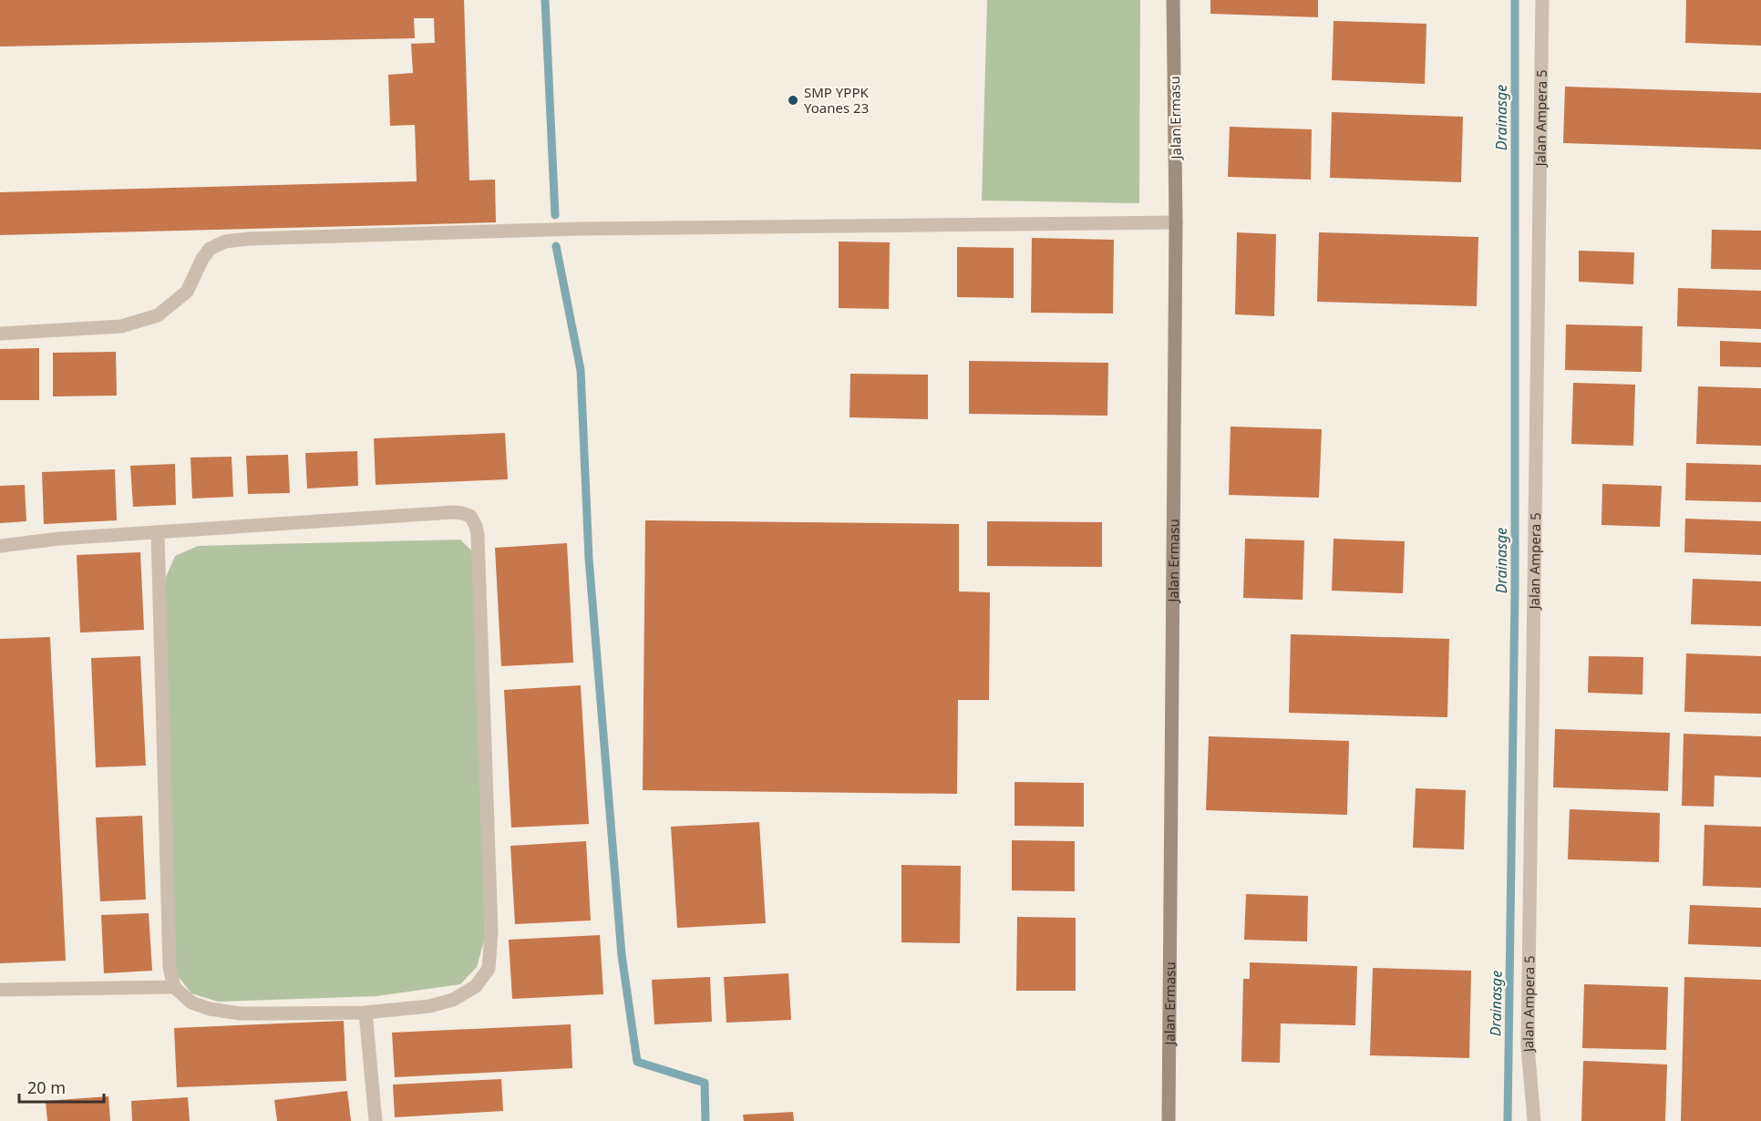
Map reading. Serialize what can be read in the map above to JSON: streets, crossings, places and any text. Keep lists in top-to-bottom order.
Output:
{
  "streets": {
    "street": ["Jalan Ermasu", "Jalan Ampera 5"]
  },
  "water": ["Drainasge"],
  "places": ["SMP YPPK Yoanes 23"],
  "scale_bar": "20 m"
}
